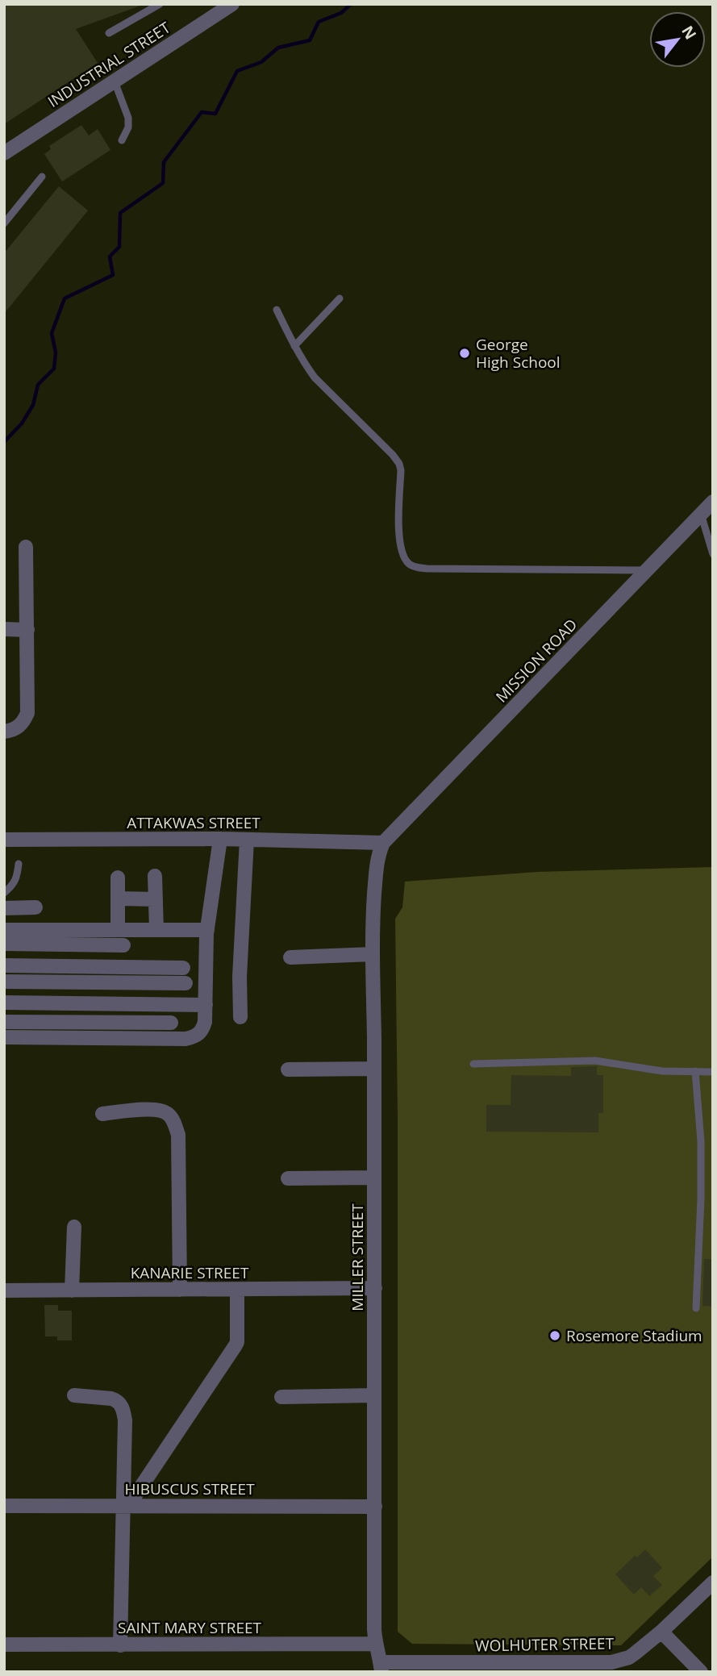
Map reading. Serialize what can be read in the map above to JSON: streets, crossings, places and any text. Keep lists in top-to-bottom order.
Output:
{
  "streets": {
    "street": [
      "INDUSTRIAL STREET",
      "MISSION ROAD",
      "ATTAKWAS STREET",
      "MILLER STREET",
      "KANARIE STREET",
      "HIBUSCUS STREET",
      "SAINT MARY STREET",
      "WOLHUTER STREET"
    ]
  },
  "crossings": [
    ["MISSION ROAD", "ATTAKWAS STREET"],
    ["MISSION ROAD", "MILLER STREET"],
    ["ATTAKWAS STREET", "MILLER STREET"],
    ["MILLER STREET", "KANARIE STREET"],
    ["MILLER STREET", "HIBUSCUS STREET"],
    ["MILLER STREET", "SAINT MARY STREET"],
    ["MILLER STREET", "WOLHUTER STREET"]
  ],
  "places": ["George High School", "Rosemore Stadium"],
  "north": "top right"
}
